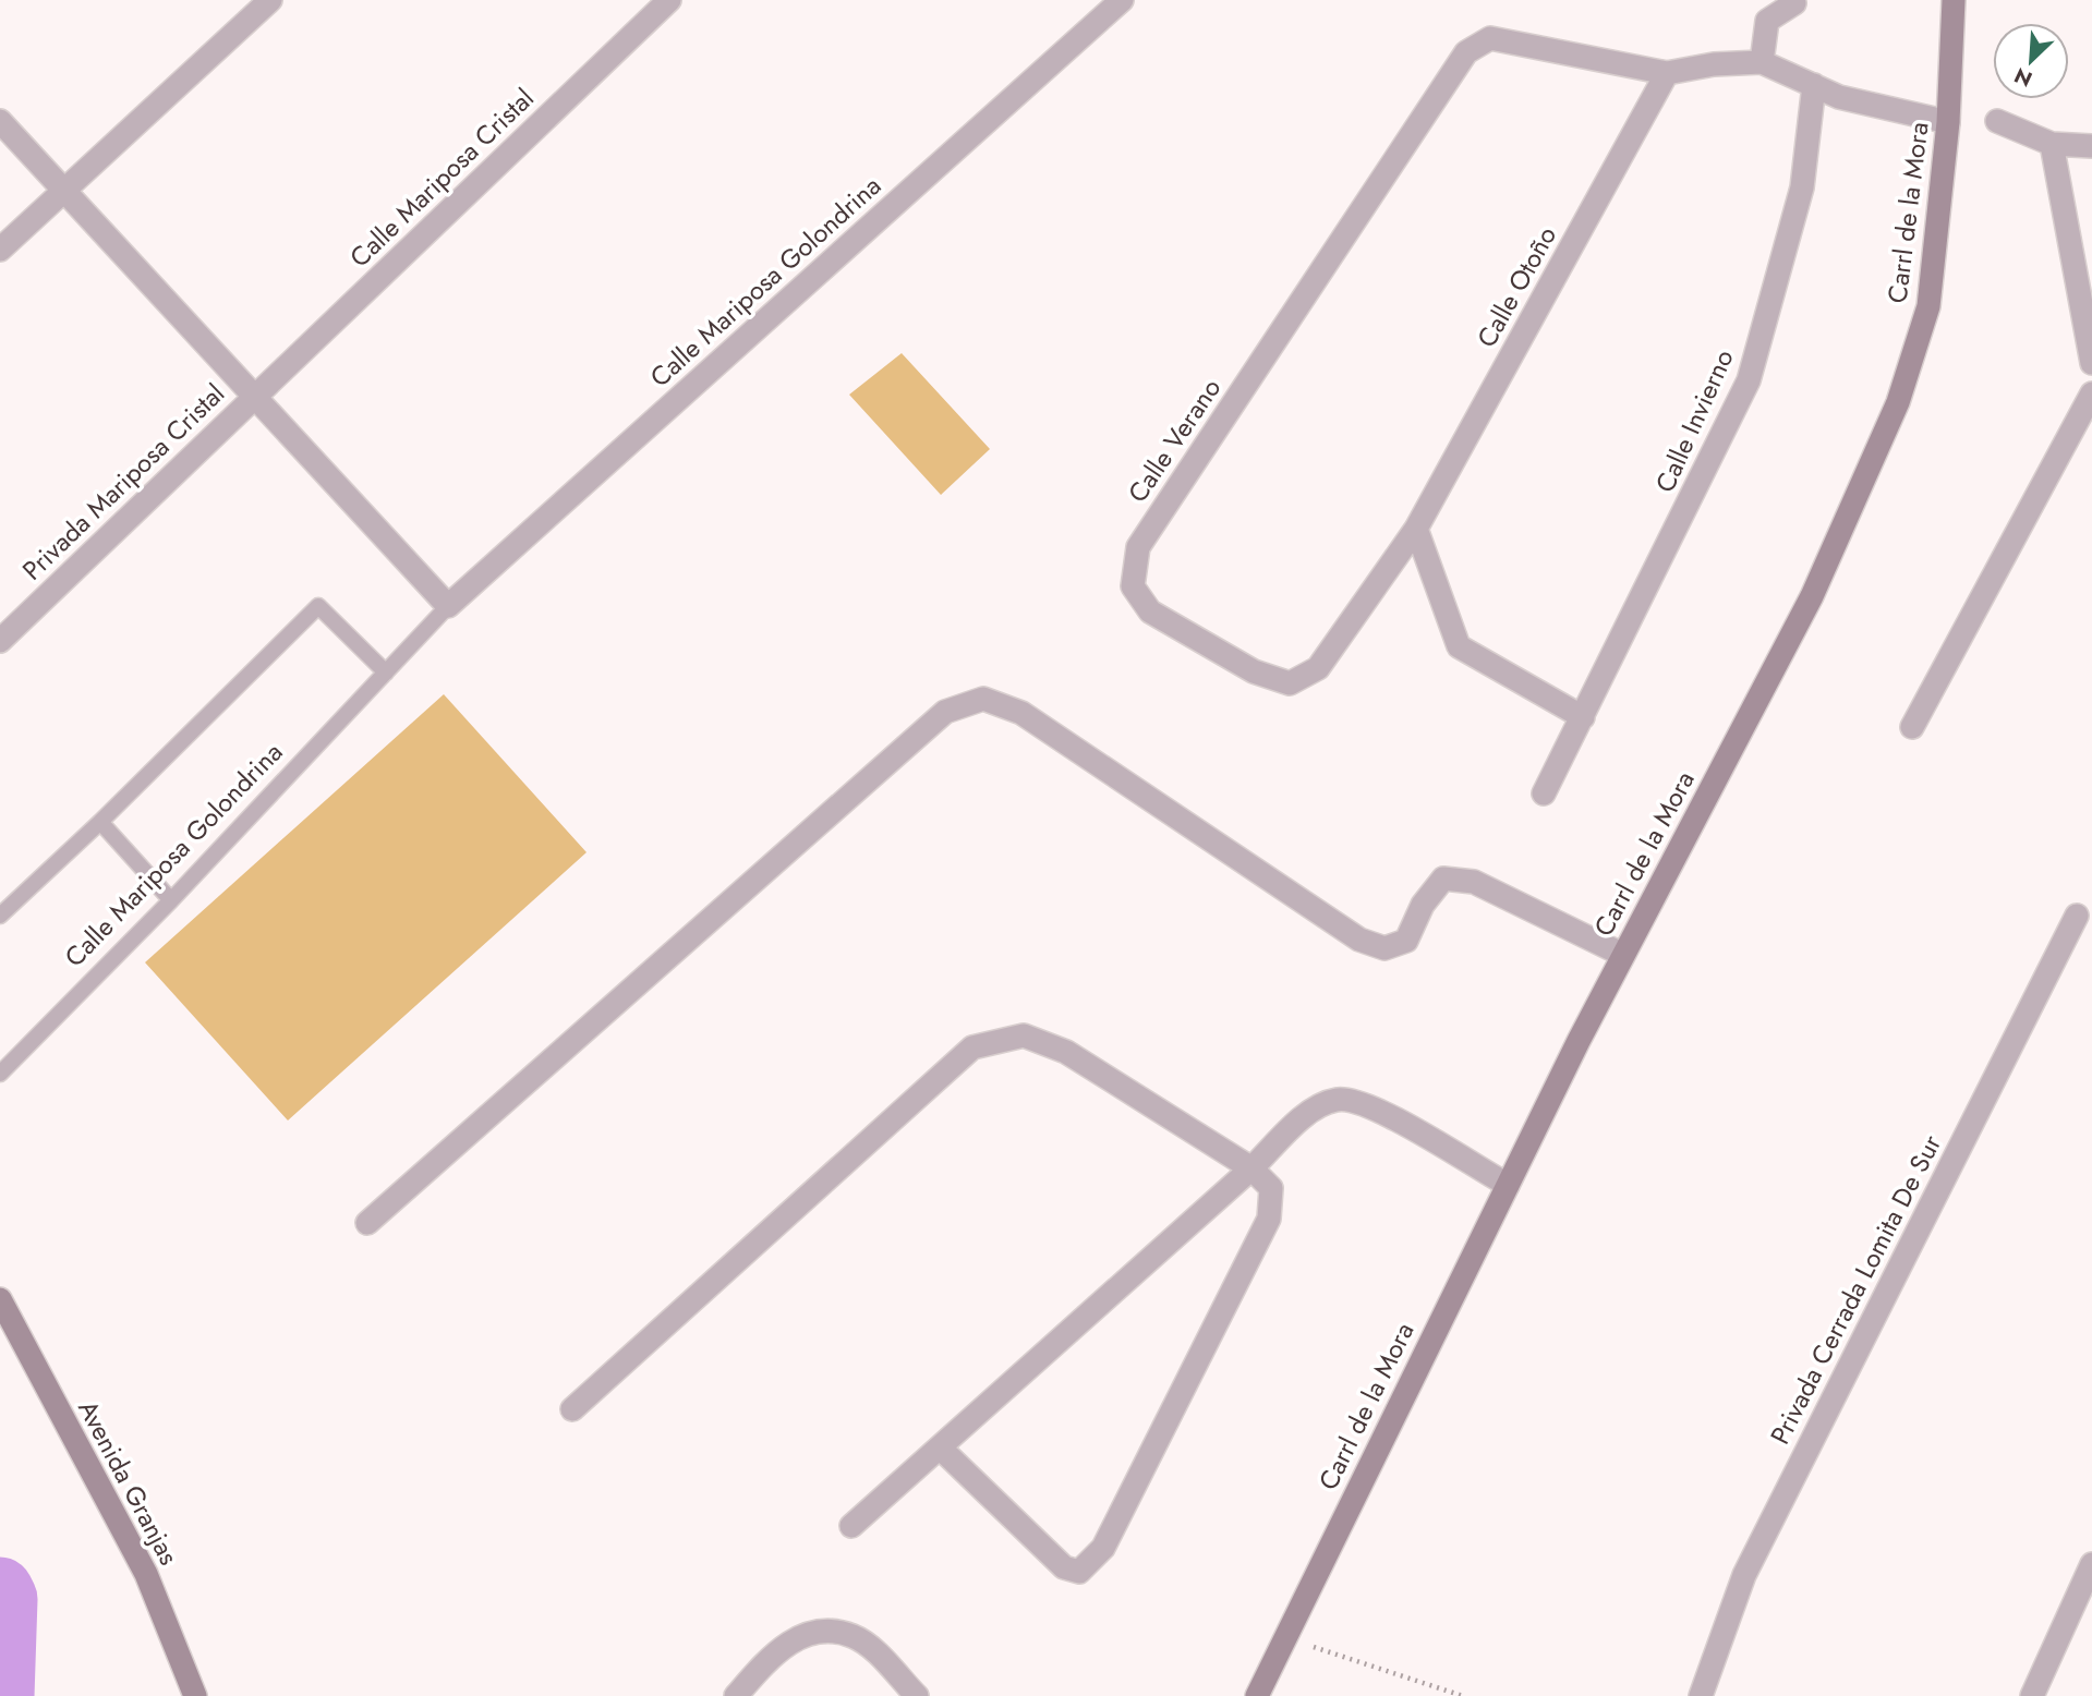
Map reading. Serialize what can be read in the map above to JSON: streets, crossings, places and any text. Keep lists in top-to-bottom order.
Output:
{
  "streets": {
    "street": [
      "Calle Mariposa Cristal",
      "Carrl de la Mora",
      "Calle Mariposa Golondrina",
      "Calle Otoño",
      "Calle Invierno",
      "Calle Verano",
      "Privada Mariposa Cristal",
      "Privada Cerrada Lomita De Sur",
      "Avenida Granjas"
    ]
  },
  "crossings": [
    ["Calle Mariposa Cristal", "Privada Mariposa Cristal"],
    ["Calle Otoño", "Calle Verano"]
  ],
  "north": "bottom left"
}
